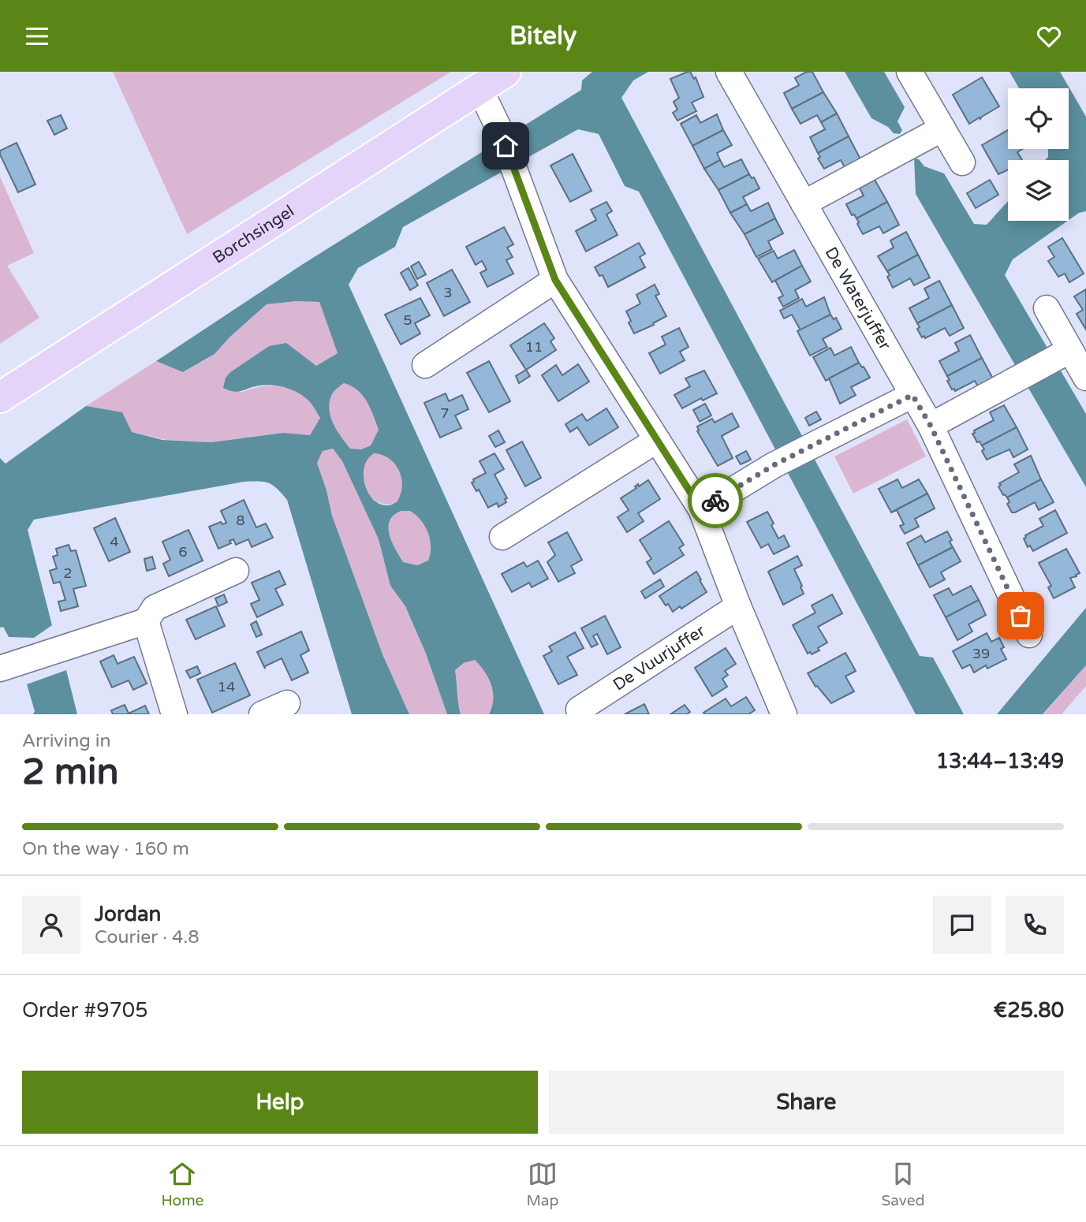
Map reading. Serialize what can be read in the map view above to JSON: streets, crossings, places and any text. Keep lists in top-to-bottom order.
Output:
{
  "streets": {
    "main road": ["Borchsingel"],
    "street": ["De Waterjuffer", "De Vuurjuffer"]
  },
  "house_numbers": [
    "3",
    "5",
    "11",
    "7",
    "8",
    "4",
    "6",
    "2",
    "39",
    "14"
  ],
  "page": {
    "header": "Bitely",
    "heading": ["2 min", "Arriving in", "13:44–13:49"],
    "panel": [
      "Jordan",
      "Courier · 4.8",
      "Order #9705",
      "€25.80"
    ],
    "bar": "On the way · 160 m",
    "buttons": ["Help", "Share"],
    "tabs": ["Home", "Map", "Saved"]
  }
}
